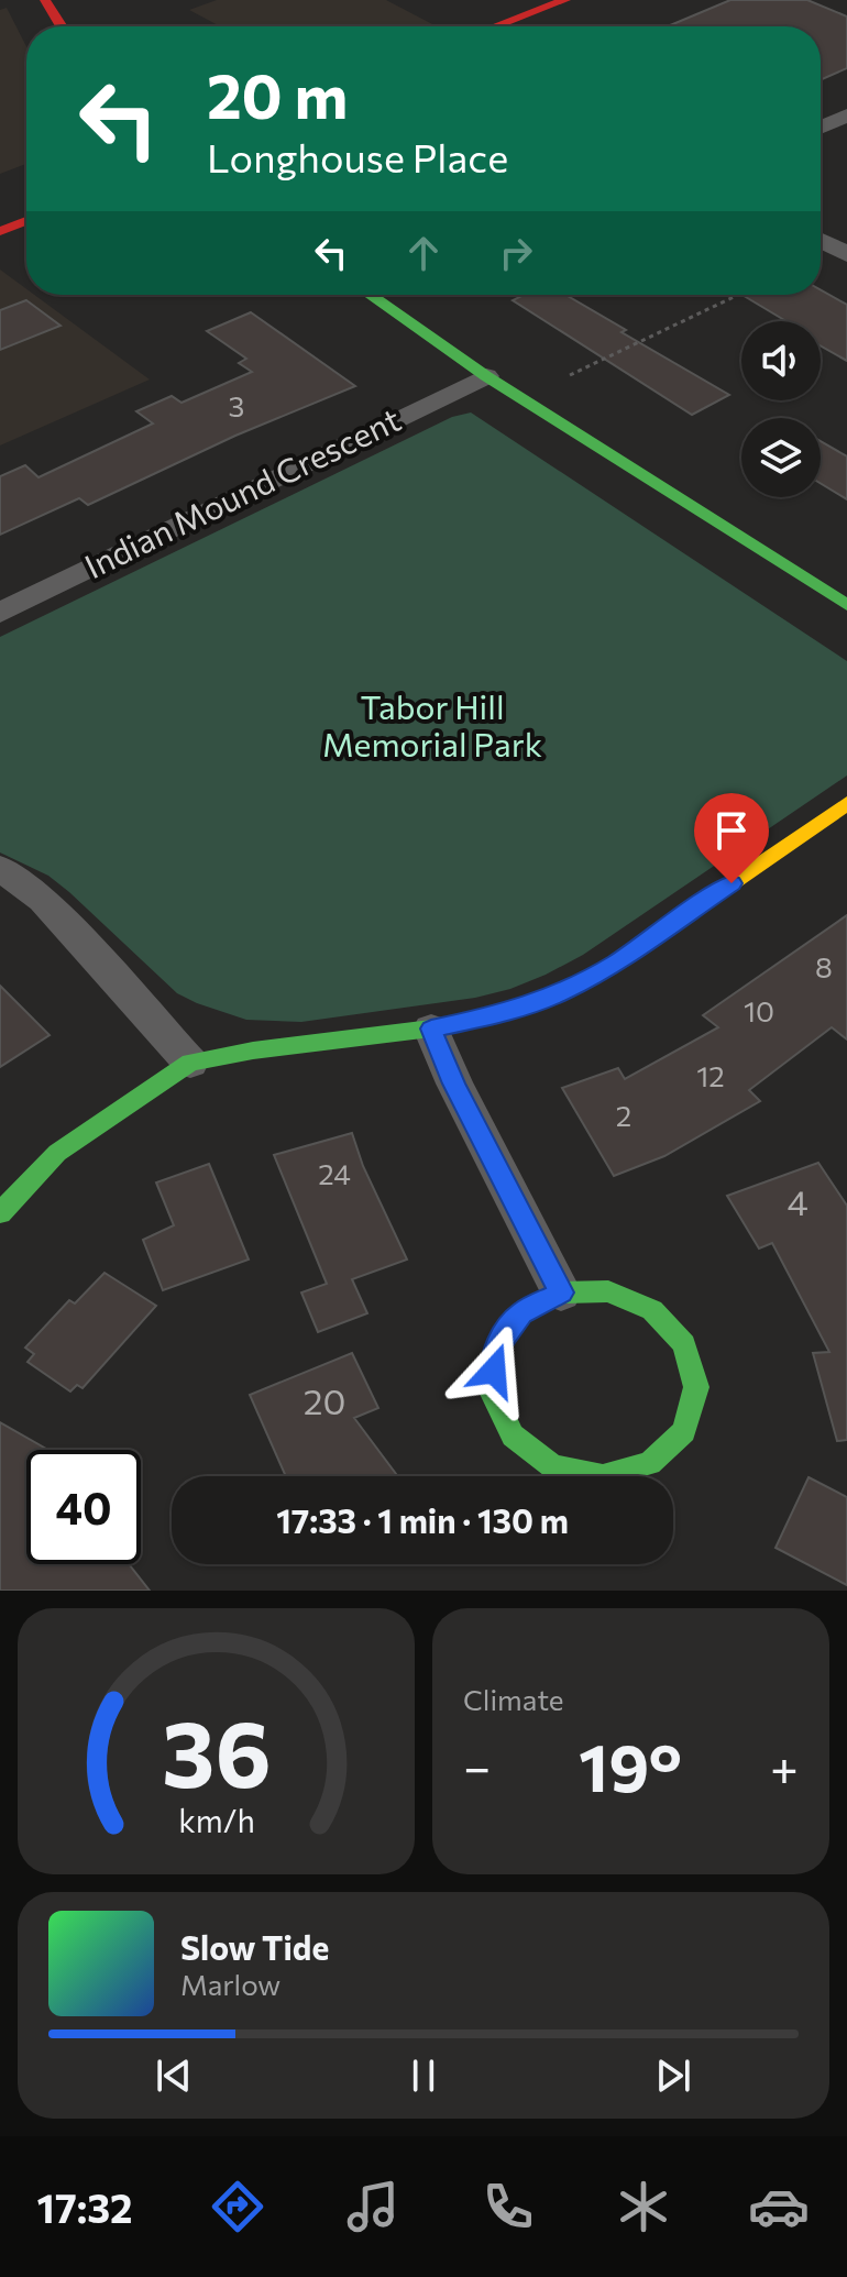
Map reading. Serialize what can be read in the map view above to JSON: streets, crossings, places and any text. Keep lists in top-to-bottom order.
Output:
{
  "streets": {
    "street": ["Indian Mound Crescent"]
  },
  "parks": ["Tabor Hill Memorial Park"],
  "house_numbers": [
    "3",
    "8",
    "10",
    "12",
    "2",
    "24",
    "4",
    "20"
  ],
  "page": {
    "turn": ["20 m", "Longhouse Place"],
    "limit": "40",
    "trip": "17:33 · 1 min · 130 m",
    "tile": "Climate",
    "heat": ["−", "19°", "+"],
    "song": ["Slow Tide", "Marlow"],
    "tabs": "17:32",
    "gauge": ["36", "km/h"]
  }
}
